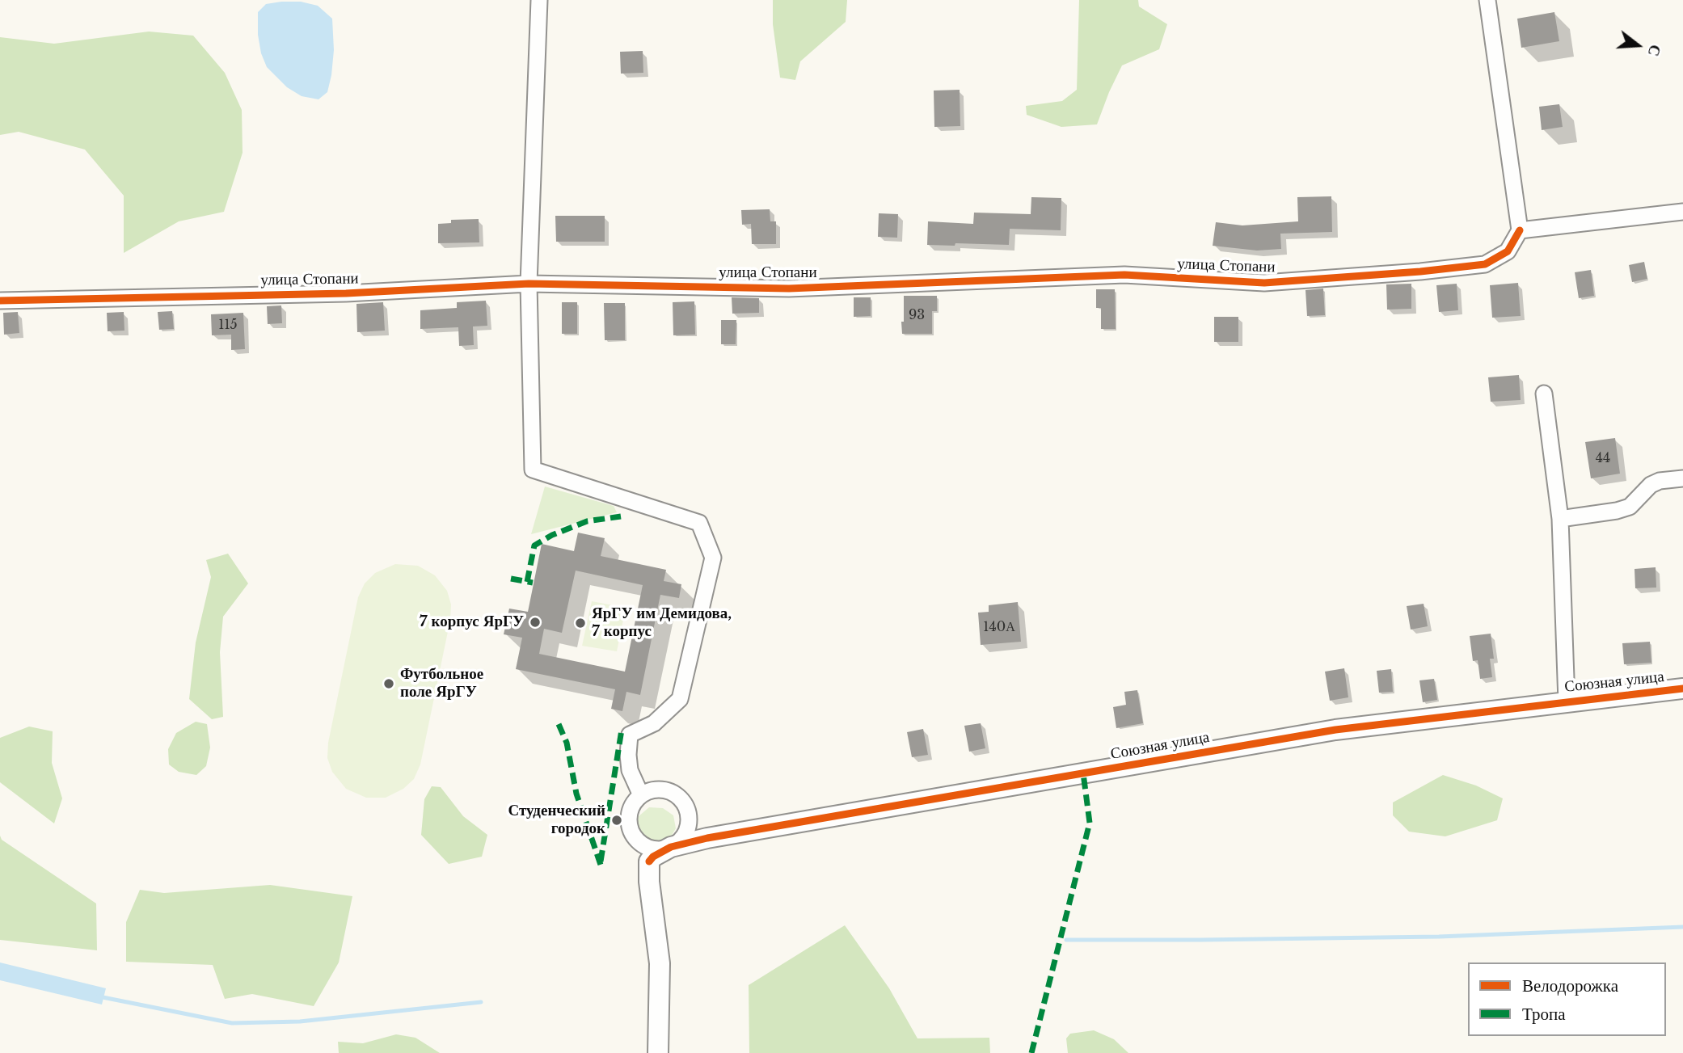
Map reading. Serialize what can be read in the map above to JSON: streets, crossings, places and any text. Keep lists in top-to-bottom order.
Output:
{
  "streets": {
    "street": ["улица Стопани", "Союзная улица"]
  },
  "places": [
    "7 корпус ЯрГУ",
    "ЯрГУ им Демидова, 7 корпус",
    "Футбольное поле ЯрГУ",
    "Студенческий городок"
  ],
  "house_numbers": [
    "93",
    "115",
    "44",
    "140А"
  ],
  "legend": ["Велодорожка", "Тропа"],
  "north": "right"
}
